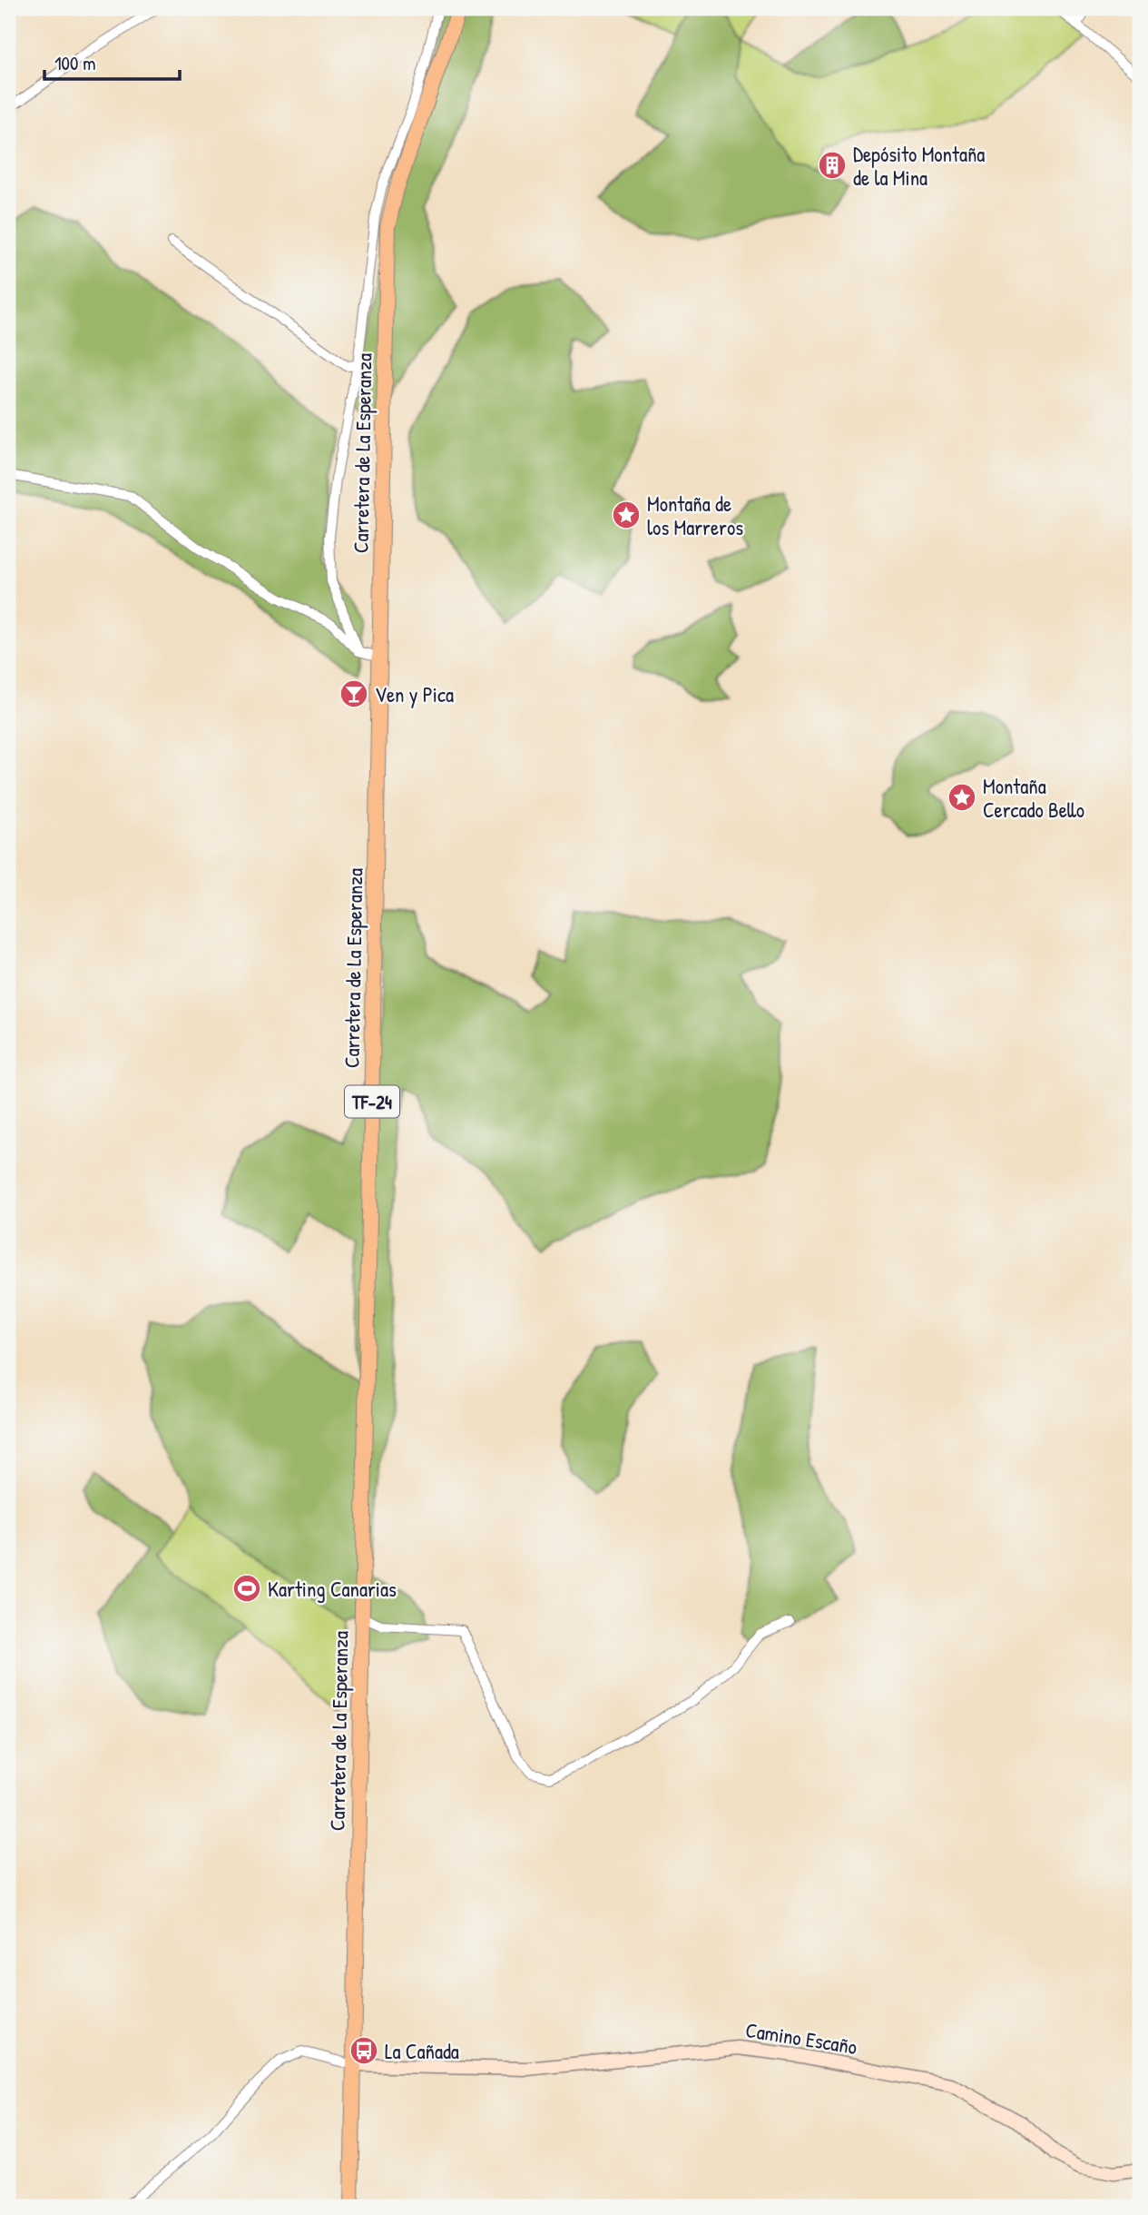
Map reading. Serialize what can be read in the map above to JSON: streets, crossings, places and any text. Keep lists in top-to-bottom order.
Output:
{
  "streets": {
    "main road": ["Carretera de La Esperanza", "TF-24", "Camino Escaño"]
  },
  "crossings": [
    ["Carretera de La Esperanza", "Camino Escaño"]
  ],
  "places": {
    "building": ["Depósito Montaña de la Mina"],
    "place": ["Montaña de los Marreros", "Montaña Cercado Bello"],
    "bar": ["Ven y Pica"],
    "sports": ["Karting Canarias"],
    "bus stop": ["La Cañada"]
  },
  "scale_bar": "100 m"
}
